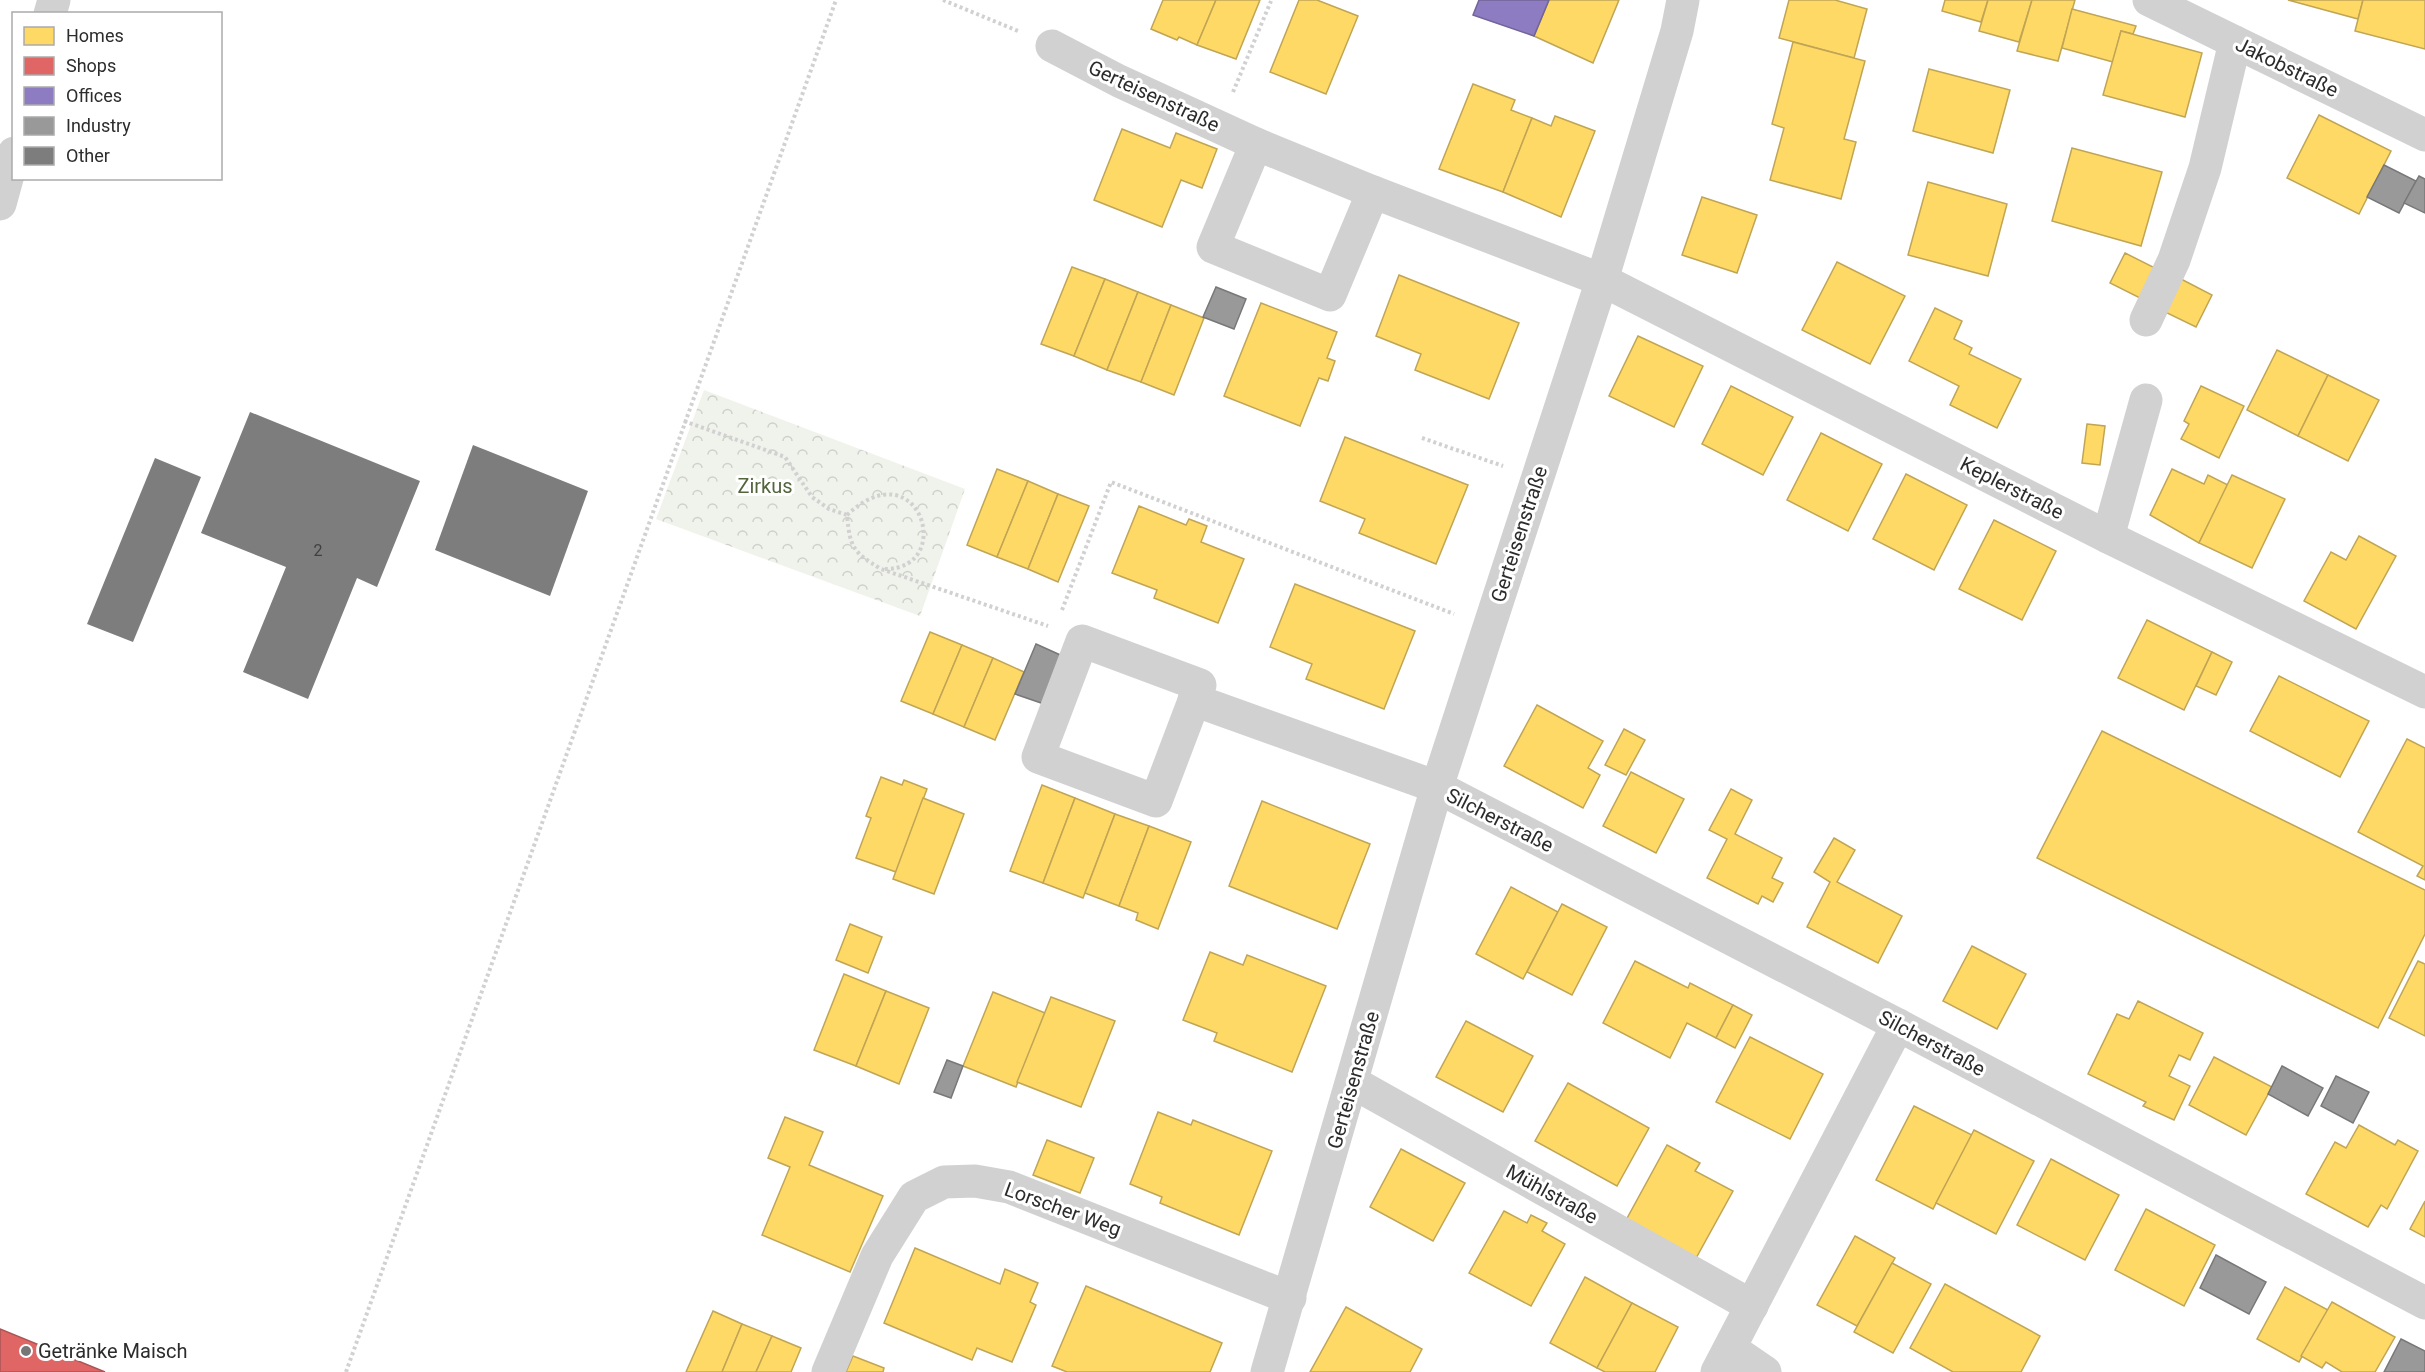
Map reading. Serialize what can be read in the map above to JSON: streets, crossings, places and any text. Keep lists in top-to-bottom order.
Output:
{
  "streets": {
    "street": [
      "Jakobstraße",
      "Gerteisenstraße",
      "Keplerstraße",
      "Silcherstraße",
      "Mühlstraße",
      "Lorscher Weg"
    ]
  },
  "crossings": [
    ["Gerteisenstraße", "Keplerstraße"],
    ["Gerteisenstraße", "Silcherstraße"],
    ["Gerteisenstraße", "Mühlstraße"],
    ["Gerteisenstraße", "Lorscher Weg"]
  ],
  "parks": ["Zirkus"],
  "places": ["Getränke Maisch"],
  "house_numbers": ["2"],
  "legend": [
    "Homes",
    "Shops",
    "Offices",
    "Industry",
    "Other"
  ]
}
